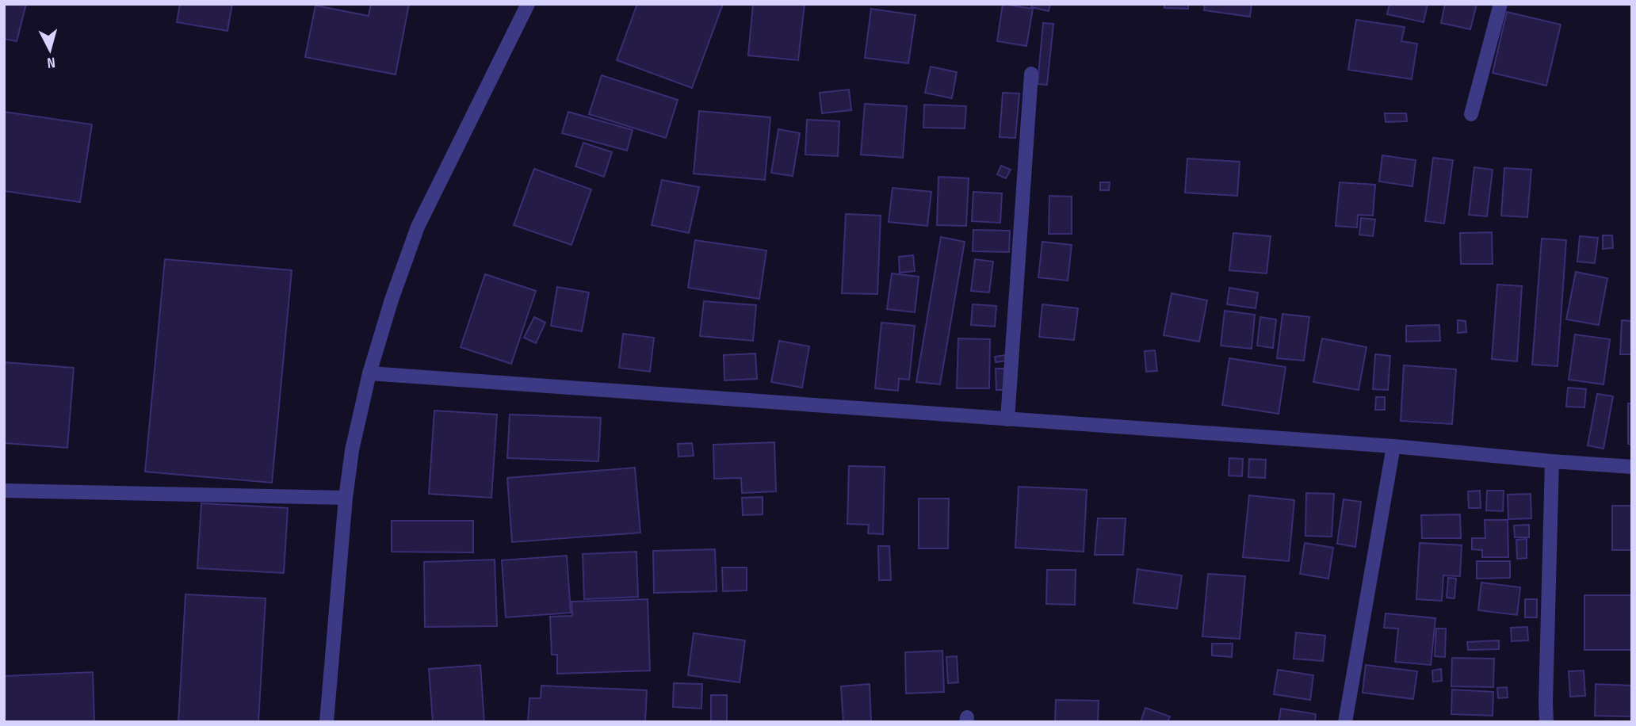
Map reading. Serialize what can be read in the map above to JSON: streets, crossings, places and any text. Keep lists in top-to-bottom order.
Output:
{
  "north": "bottom"
}
